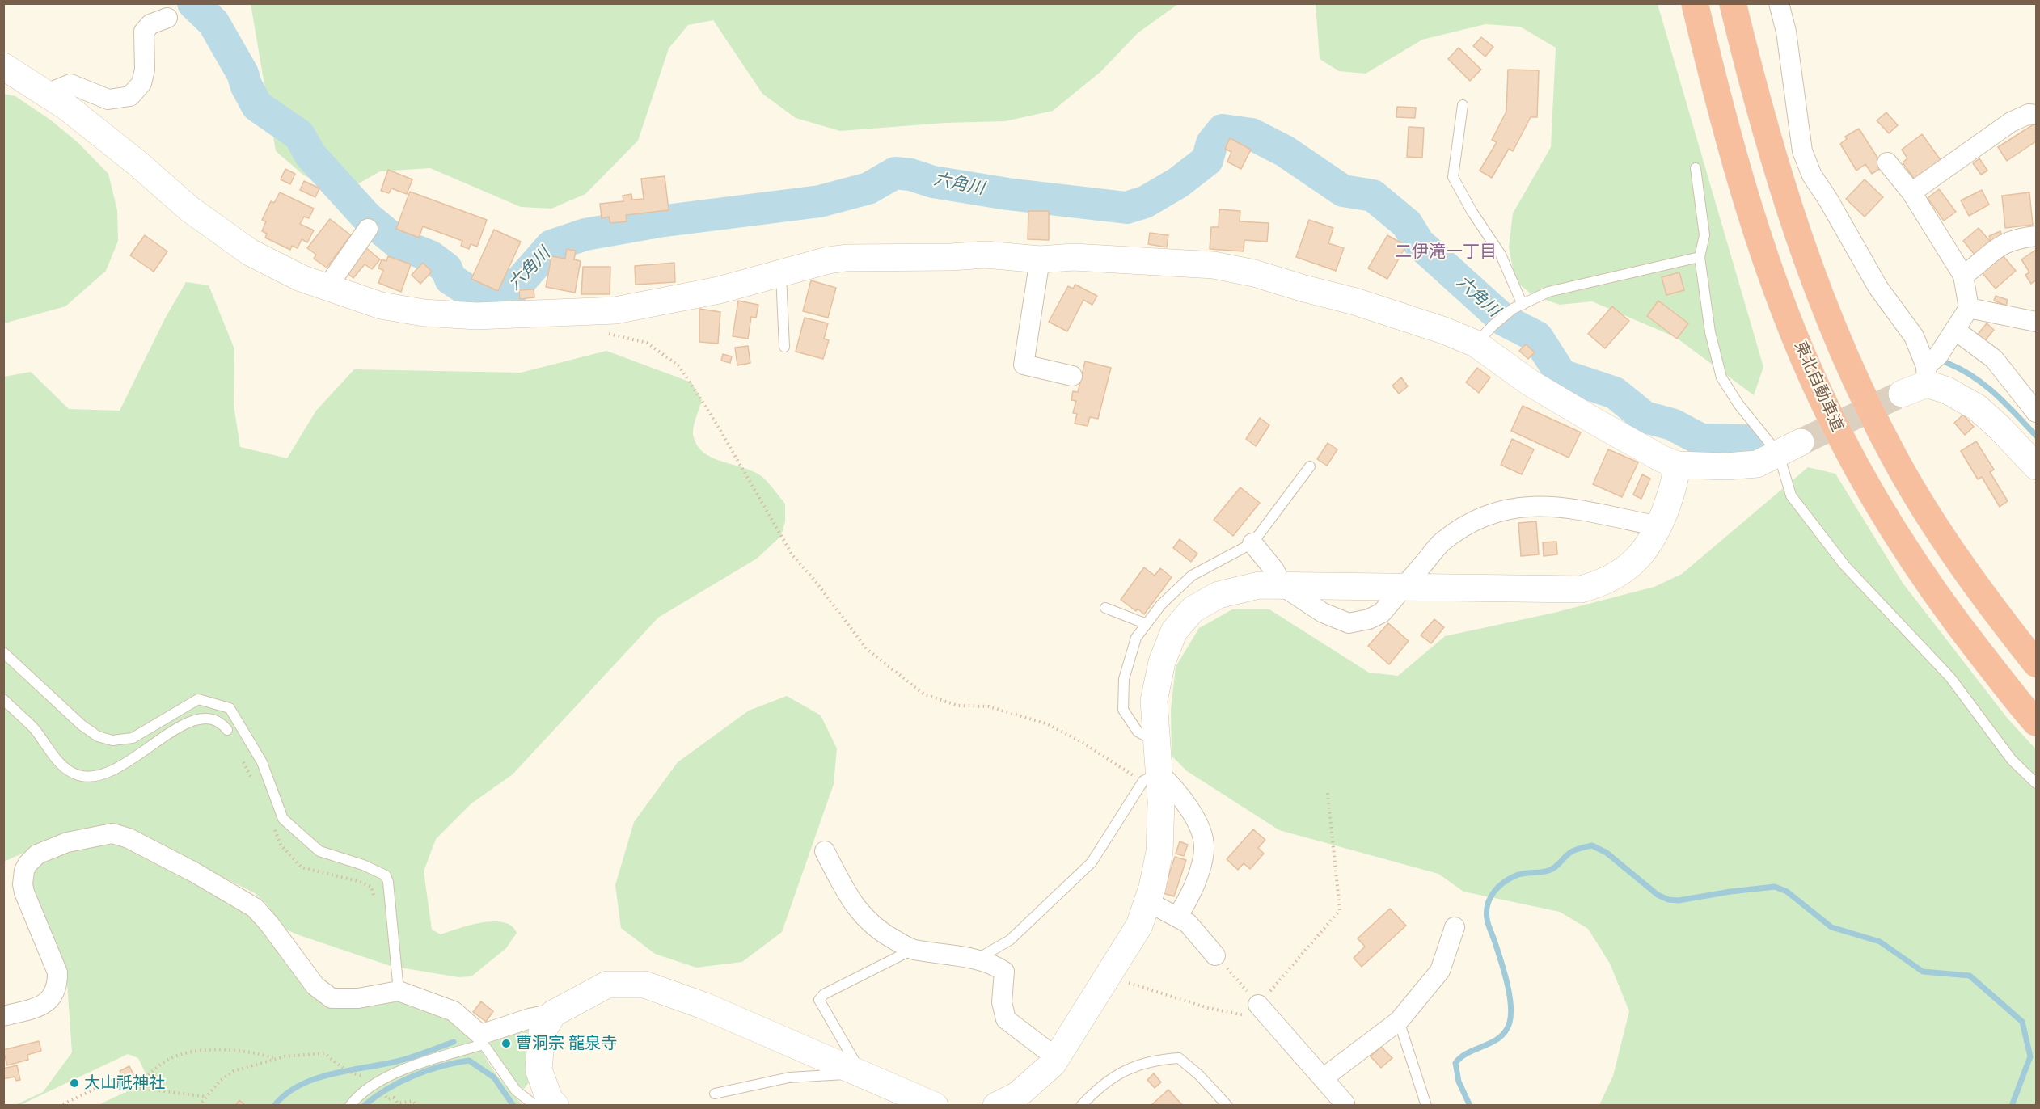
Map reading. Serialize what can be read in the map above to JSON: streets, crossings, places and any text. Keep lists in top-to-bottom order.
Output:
{
  "streets": {
    "highway": ["東北自動車道"]
  },
  "districts": ["二伊滝一丁目"],
  "water": ["六角川"],
  "places": ["曹洞宗 龍泉寺", "大山祇神社"]
}
